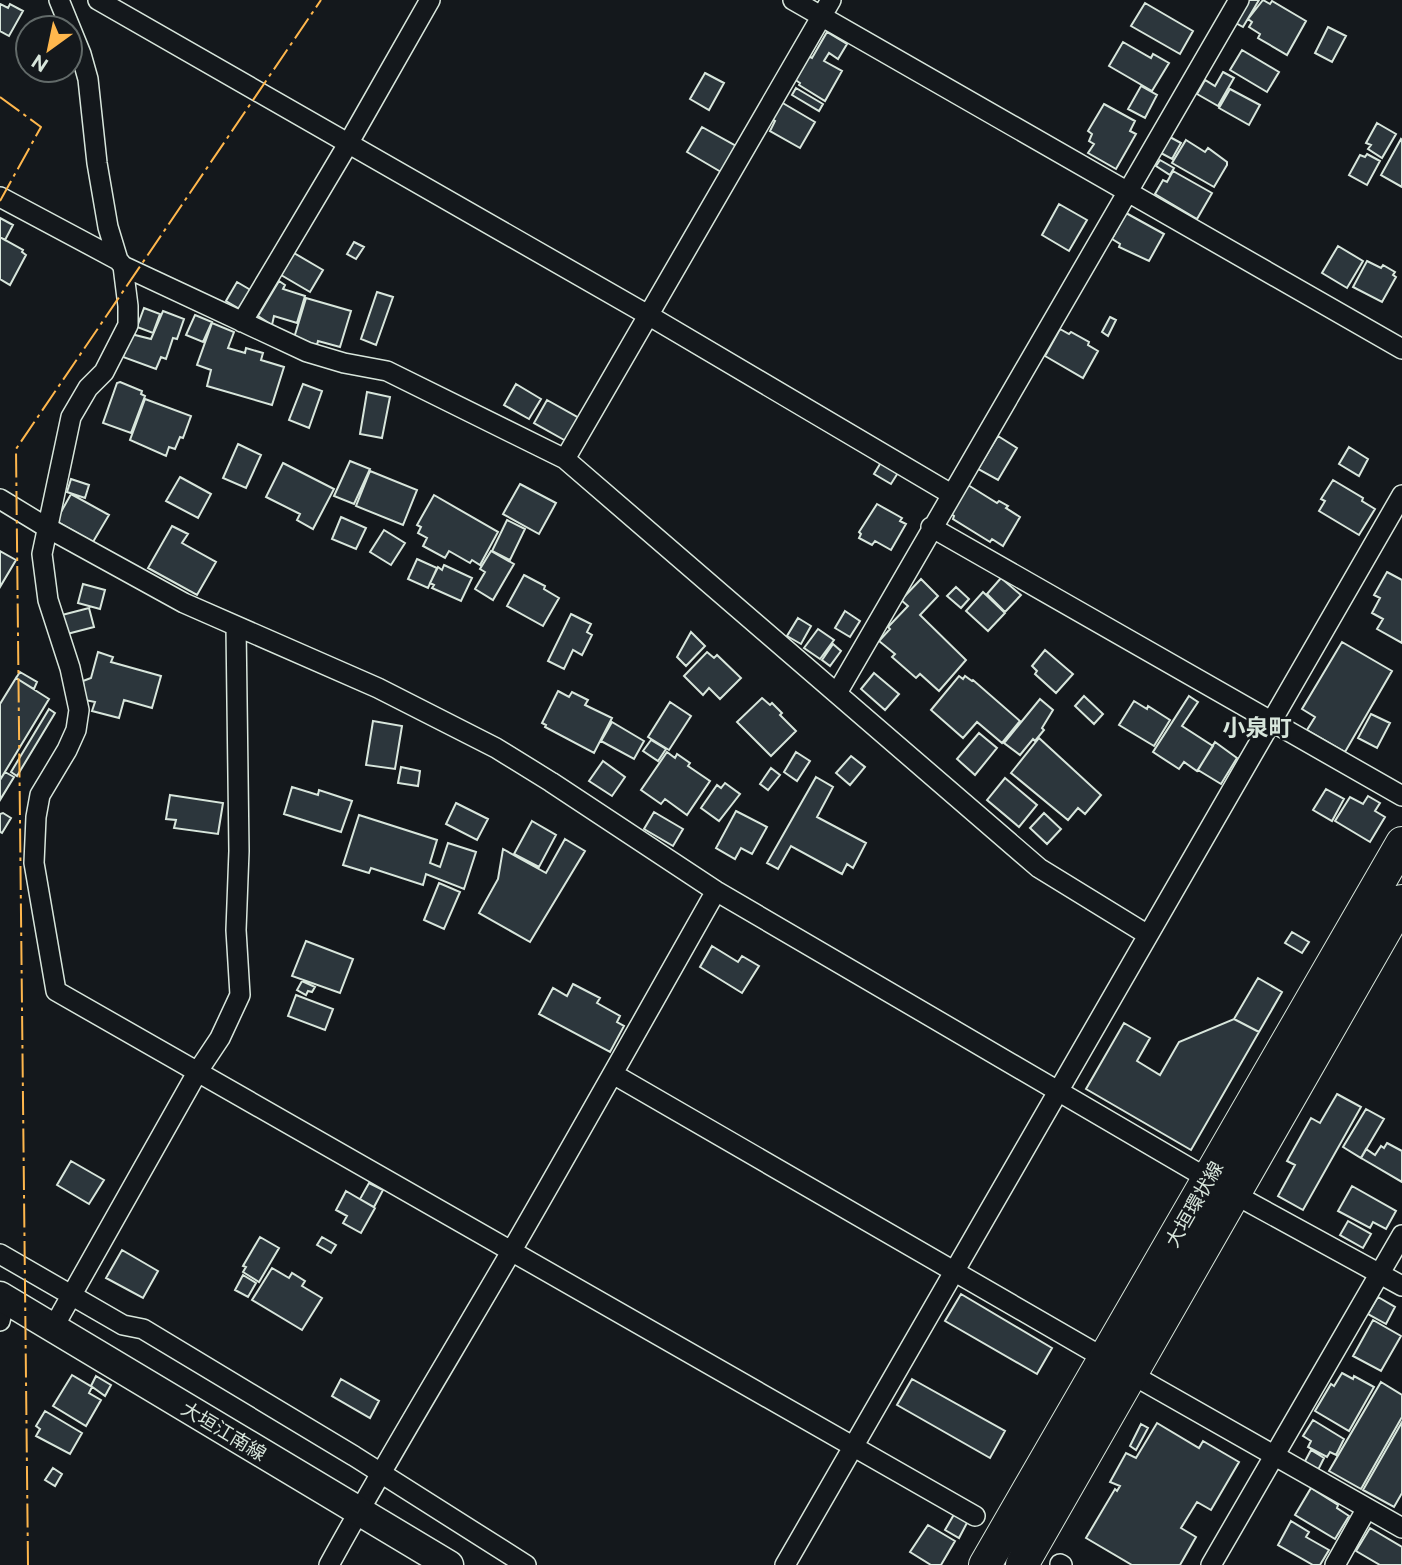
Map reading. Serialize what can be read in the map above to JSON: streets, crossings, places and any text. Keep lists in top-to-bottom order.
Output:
{
  "streets": {
    "main road": ["大垣環状線", "大垣江南線"]
  },
  "districts": ["小泉町"],
  "north": "bottom left"
}
